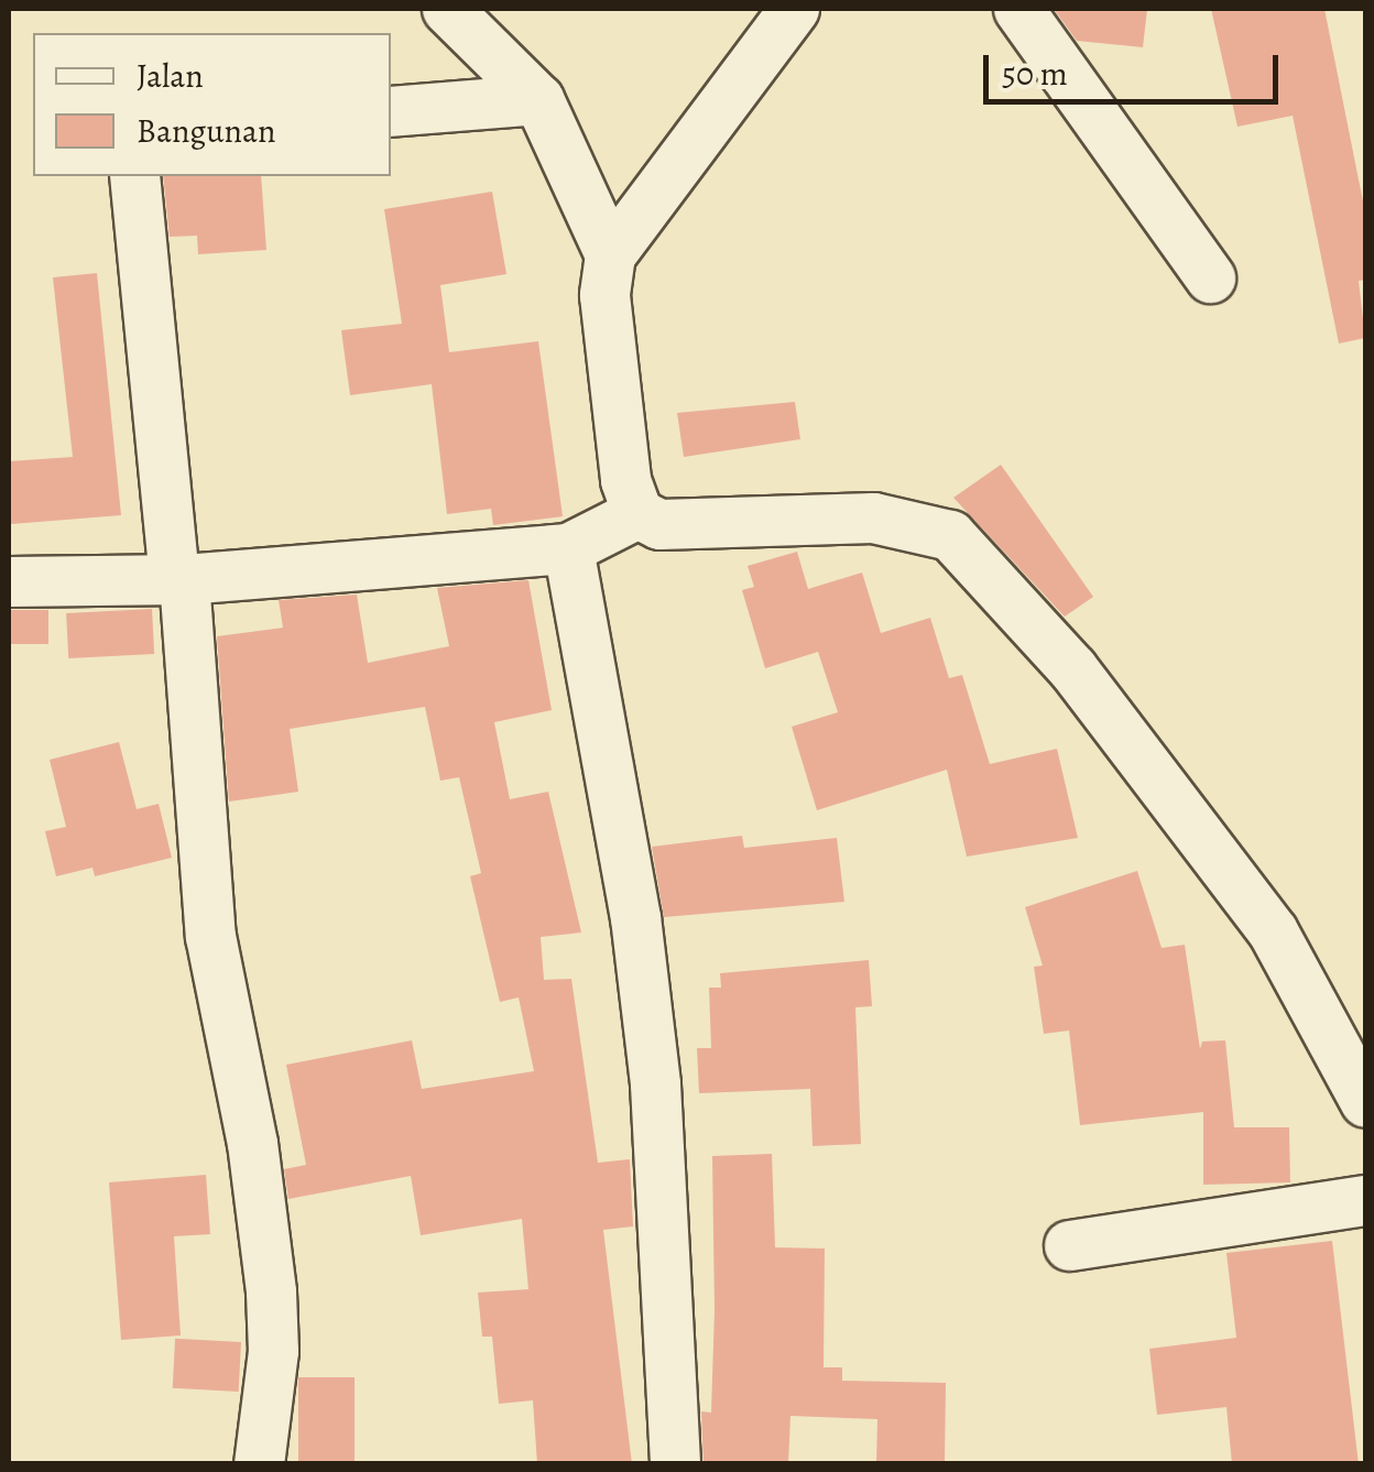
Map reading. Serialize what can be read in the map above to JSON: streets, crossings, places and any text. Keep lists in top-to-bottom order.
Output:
{
  "legend": ["Jalan", "Bangunan"],
  "scale_bar": "50 m"
}
